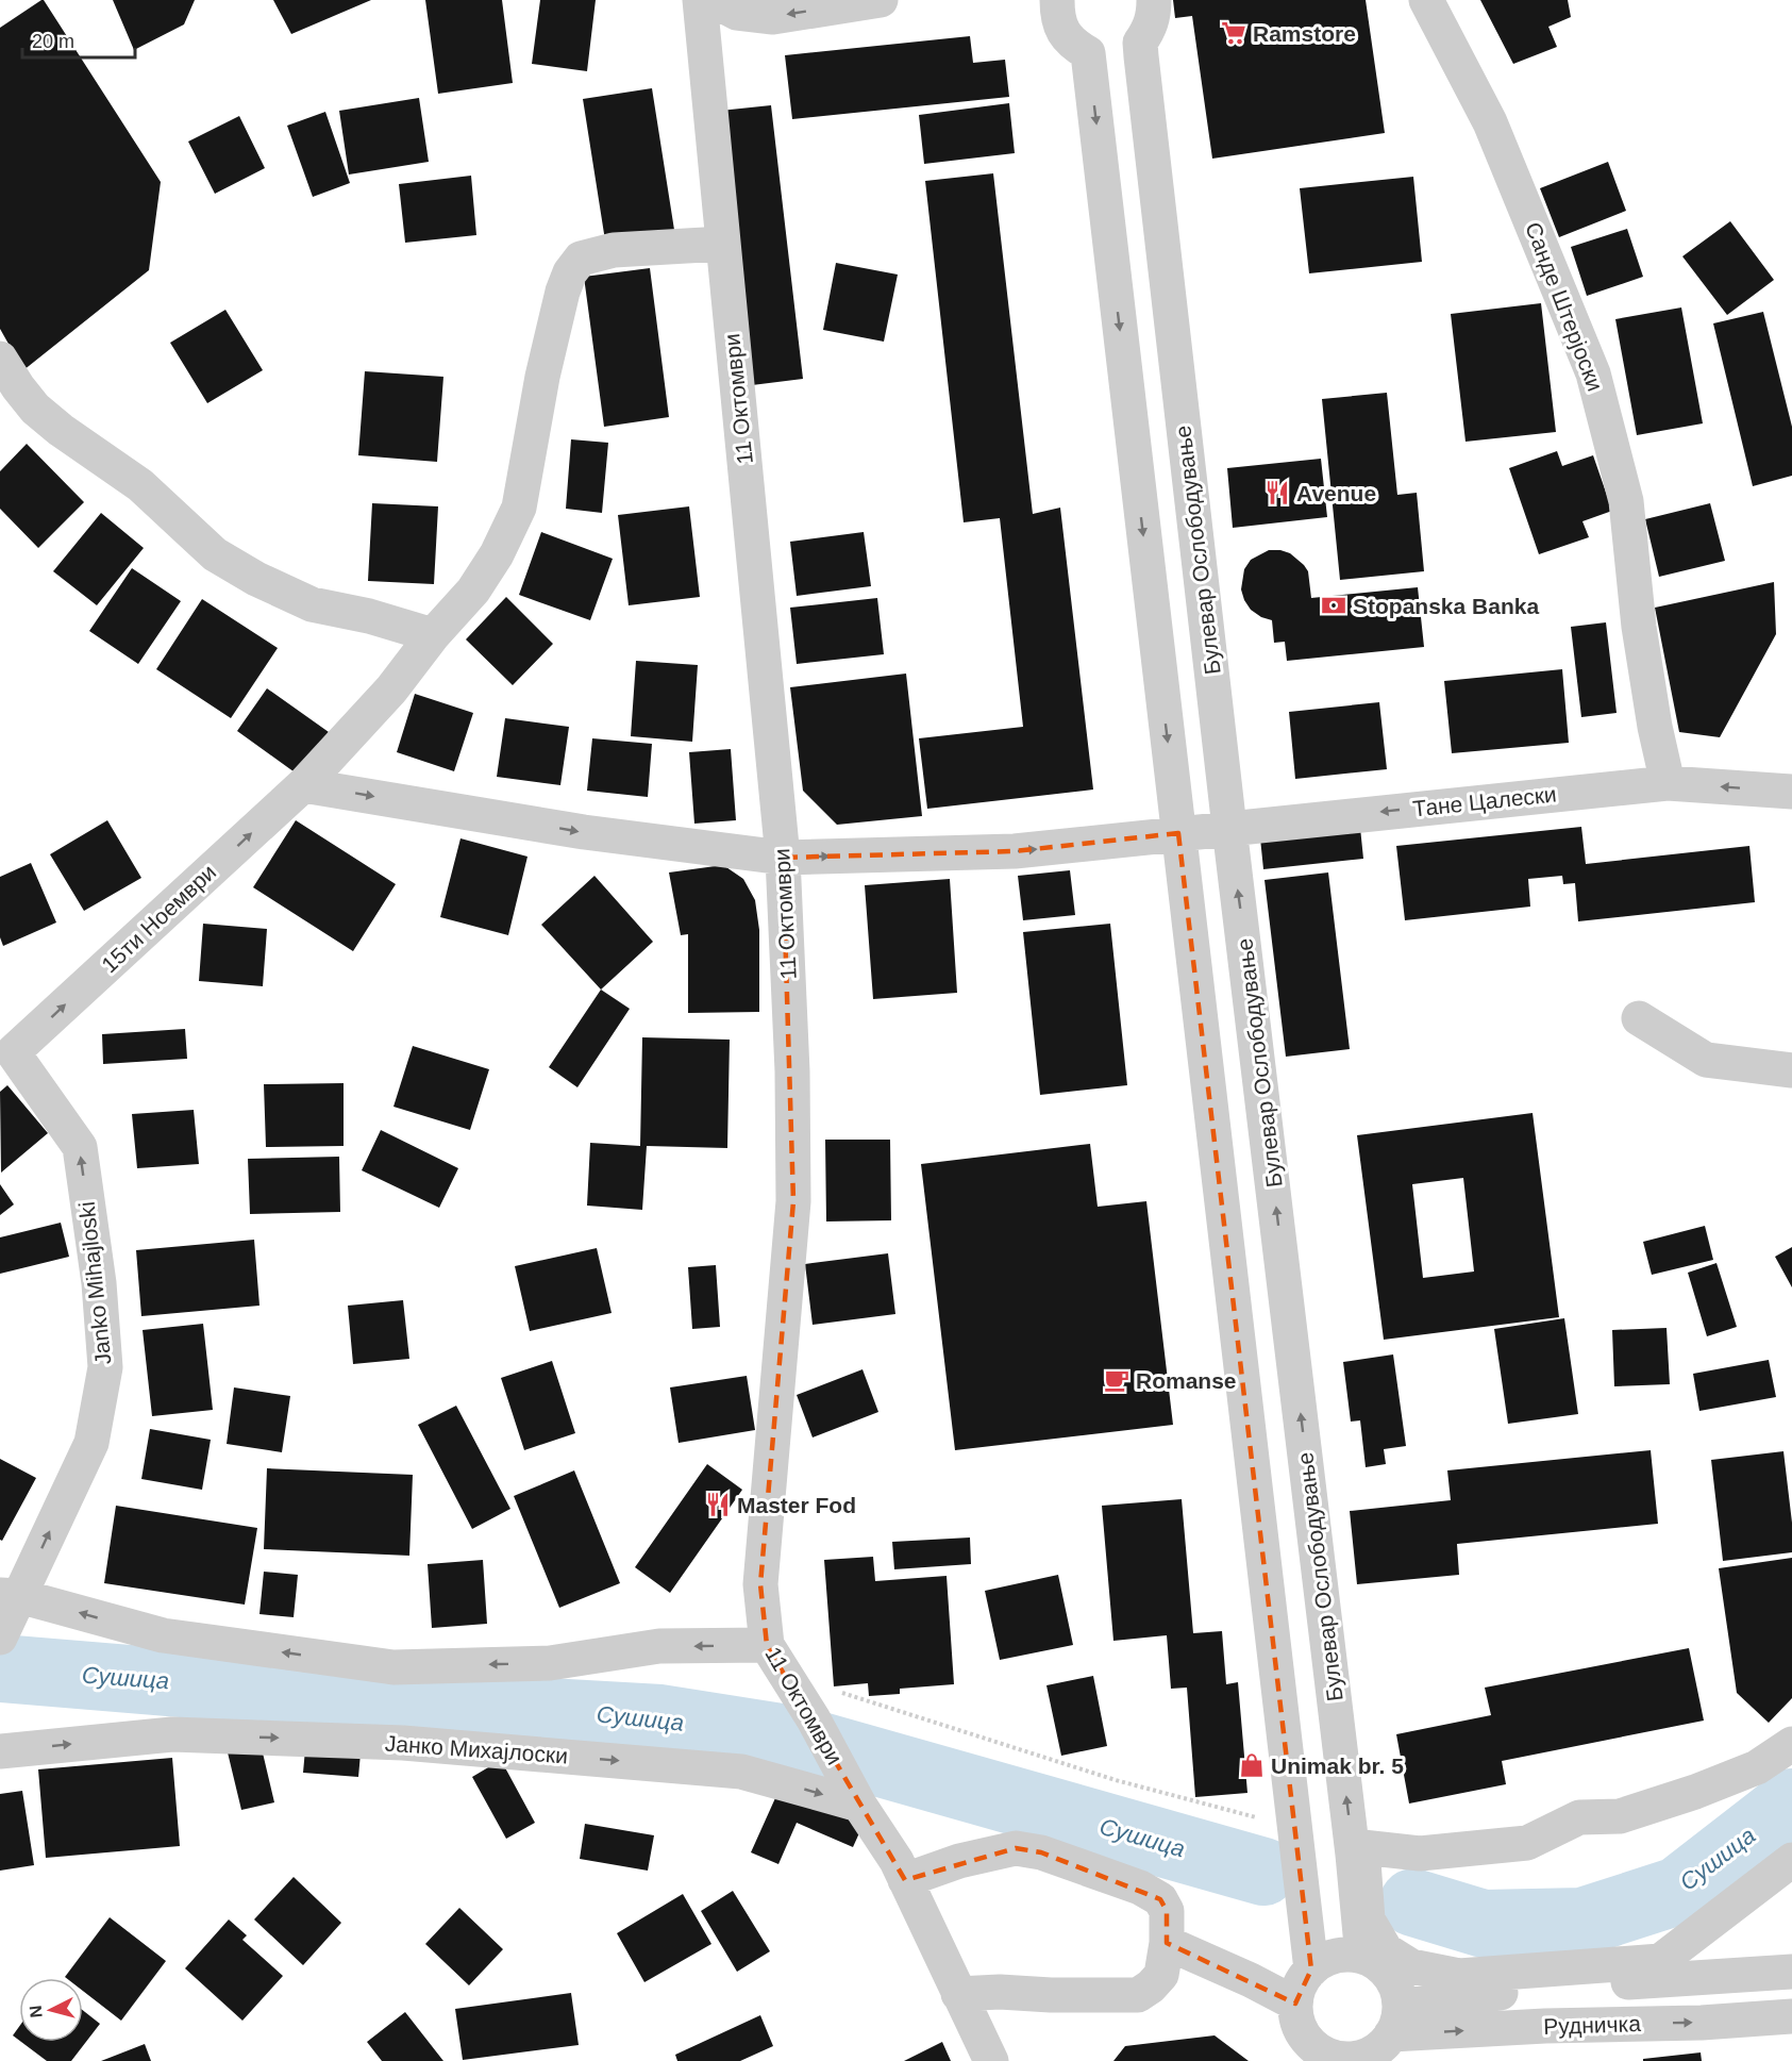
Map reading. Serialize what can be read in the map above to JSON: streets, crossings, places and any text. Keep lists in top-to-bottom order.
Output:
{
  "streets": {
    "street": [
      "Санде Штерјоски",
      "11 Октомври",
      "Булевар Ослободување",
      "Тане Цалески",
      "15ти Ноември",
      "Janko Mihajloski",
      "Јанко Михајлоски",
      "Рудничка"
    ]
  },
  "crossings": [
    ["Санде Штерјоски", "Тане Цалески"],
    ["11 Октомври", "Тане Цалески"],
    ["11 Октомври", "15ти Ноември"],
    ["11 Октомври", "Јанко Михајлоски"],
    ["Булевар Ослободување", "Тане Цалески"],
    ["Булевар Ослободување", "Рудничка"],
    ["Тане Цалески", "15ти Ноември"],
    ["15ти Ноември", "Janko Mihajloski"]
  ],
  "one_way": ["Janko Mihajloski"],
  "water": ["Сушица"],
  "places": {
    "supermarket": ["Ramstore"],
    "restaurant": ["Avenue", "Master Fod"],
    "bank": ["Stopanska Banka"],
    "cafe": ["Romanse"],
    "shop": ["Unimak br. 5"]
  },
  "scale_bar": "20 m",
  "north": "left"
}
